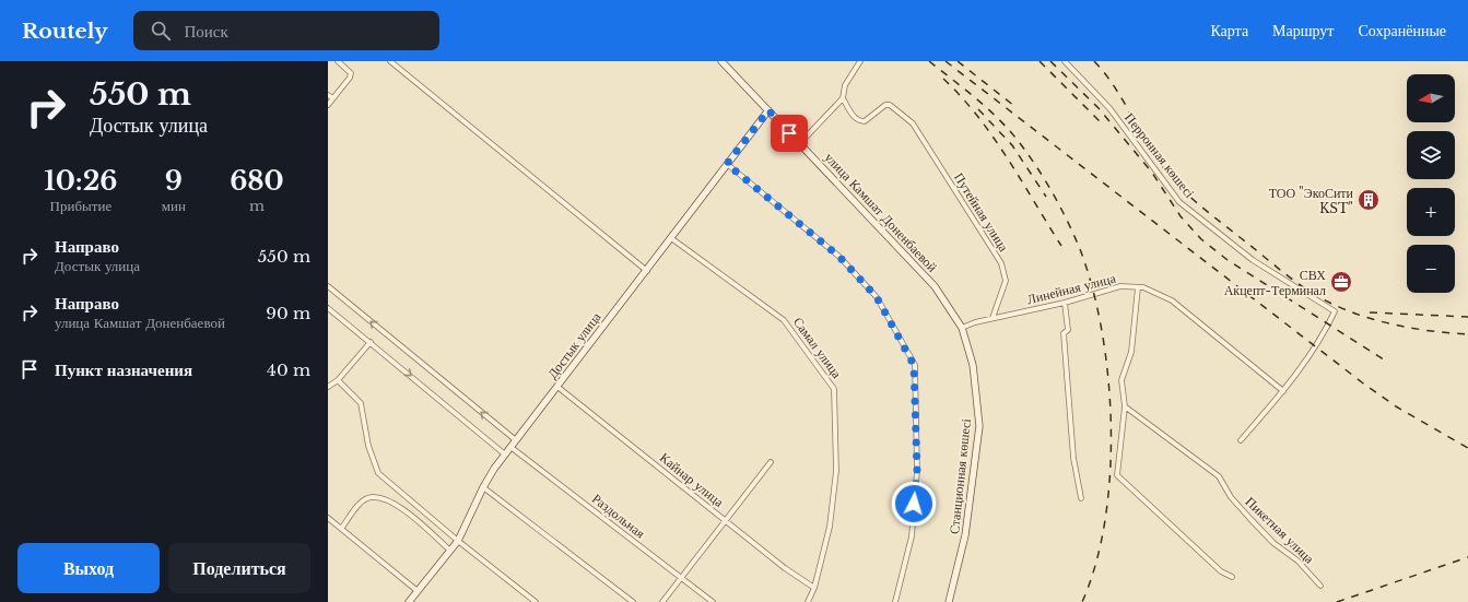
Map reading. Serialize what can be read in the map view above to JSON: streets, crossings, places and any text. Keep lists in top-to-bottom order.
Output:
{
  "streets": {
    "street": [
      "Перронная көшесі",
      "улица Камшат Доненбаевой",
      "Путейная улица",
      "Линейная улица",
      "Достык улица",
      "Самал улица",
      "Станционная көшесі",
      "Кайнар улица",
      "Раздольная",
      "Пикетная улица"
    ]
  },
  "crossings": [
    ["Перронная көшесі", "Линейная улица"],
    ["улица Камшат Доненбаевой", "Линейная улица"],
    ["улица Камшат Доненбаевой", "Достык улица"],
    ["улица Камшат Доненбаевой", "Станционная көшесі"],
    ["Путейная улица", "Линейная улица"],
    ["Линейная улица", "Станционная көшесі"],
    ["Достык улица", "Самал улица"],
    ["Достык улица", "Кайнар улица"],
    ["Достык улица", "Раздольная"],
    ["Самал улица", "Кайнар улица"]
  ],
  "places": {
    "building": ["ТОО \"ЭкоСити KST\""],
    "office": ["СВХ Акцепт-Терминал"]
  },
  "north": "left",
  "page": {
    "header": "Routely",
    "search": "Поиск",
    "nav": ["Карта", "Маршрут", "Сохранённые"],
    "turn": ["550 m", "Достык улица"],
    "map_buttons": ["+", "−"],
    "eta": [
      "10:26",
      "Прибытие",
      "9",
      "мин",
      "680",
      "m"
    ],
    "list": [
      {
        "name": "Направо",
        "note": "Достык улица",
        "value": "550 m"
      },
      {
        "name": "Направо",
        "note": "улица Камшат Доненбаевой",
        "value": "90 m"
      },
      {
        "name": "Пункт назначения",
        "value": "40 m"
      }
    ],
    "buttons": ["Выход", "Поделиться"]
  }
}
